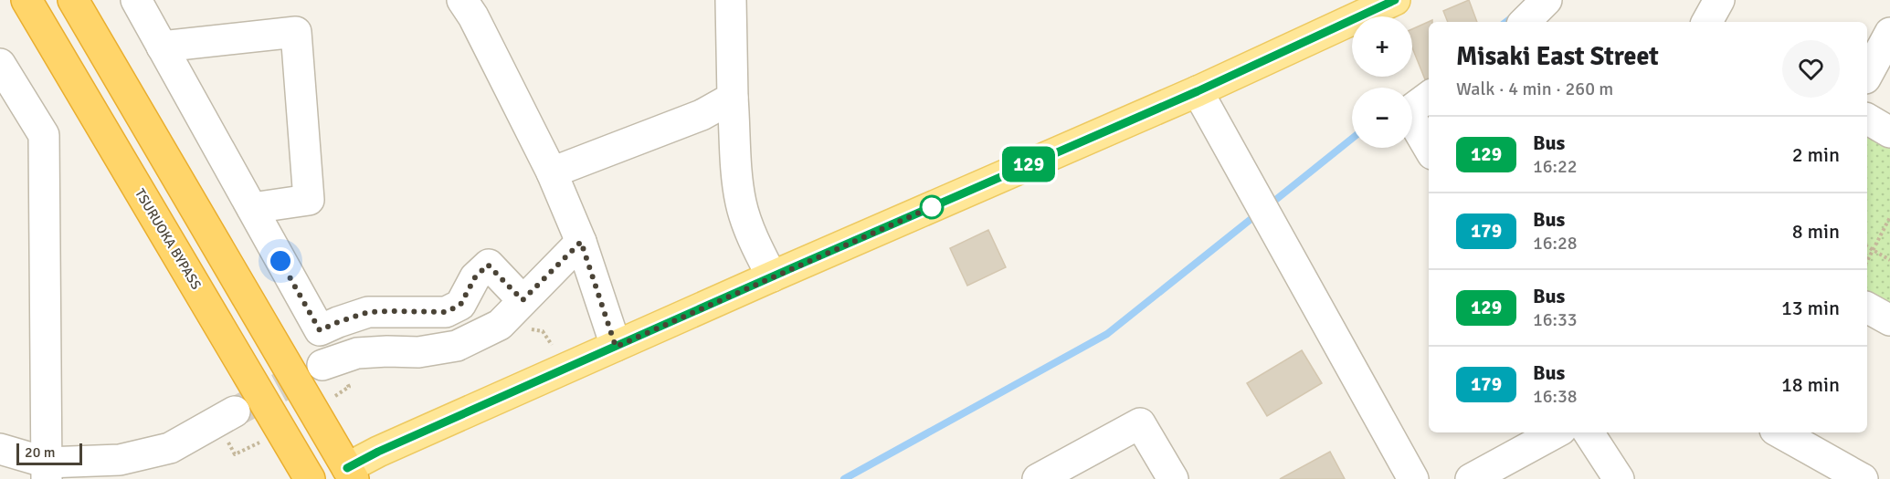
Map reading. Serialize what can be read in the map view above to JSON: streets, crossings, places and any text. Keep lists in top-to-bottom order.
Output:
{
  "streets": {
    "highway": ["TSURUOKA BYPASS"]
  },
  "lines": ["bus line 129"],
  "scale_bar": "20 m",
  "page": {
    "on_map": "129",
    "map_buttons": ["+", "−"],
    "heading": ["Misaki East Street", "Walk · 4 min · 260 m"],
    "list": [
      {
        "mark": "129",
        "name": "Bus",
        "note": "16:22",
        "value": "2 min"
      },
      {
        "mark": "179",
        "name": "Bus",
        "note": "16:28",
        "value": "8 min"
      },
      {
        "mark": "129",
        "name": "Bus",
        "note": "16:33",
        "value": "13 min"
      },
      {
        "mark": "179",
        "name": "Bus",
        "note": "16:38",
        "value": "18 min"
      }
    ],
    "scale": "20 m"
  }
}
